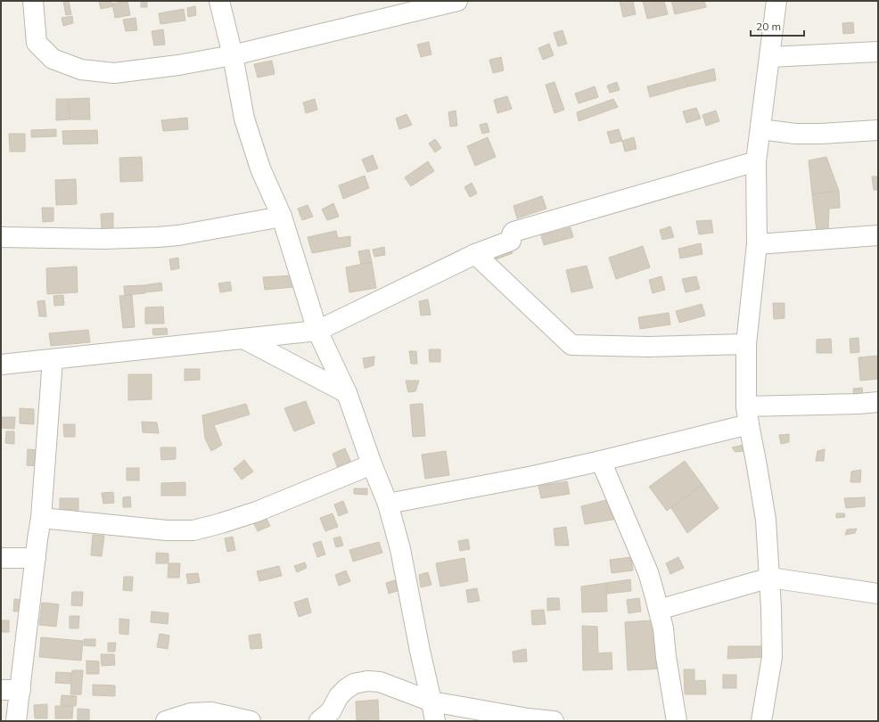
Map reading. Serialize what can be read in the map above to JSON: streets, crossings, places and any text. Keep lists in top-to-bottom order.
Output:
{
  "scale_bar": "20 m"
}
